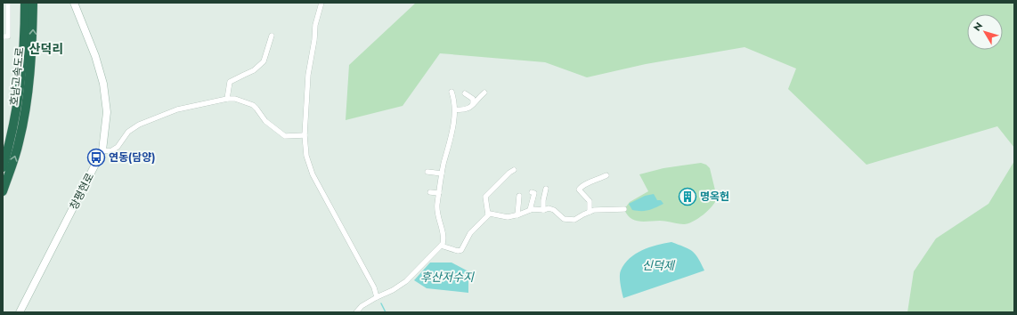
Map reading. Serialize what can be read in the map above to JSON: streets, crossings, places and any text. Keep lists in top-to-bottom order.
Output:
{
  "streets": {
    "highway": ["호남고속도로"],
    "main road": ["창평현로"]
  },
  "districts": ["산덕리"],
  "water": ["신덕제", "후산저수지"],
  "places": {
    "bus stop": ["연동(담양)"],
    "building": ["명옥헌"]
  },
  "north": "top left"
}
